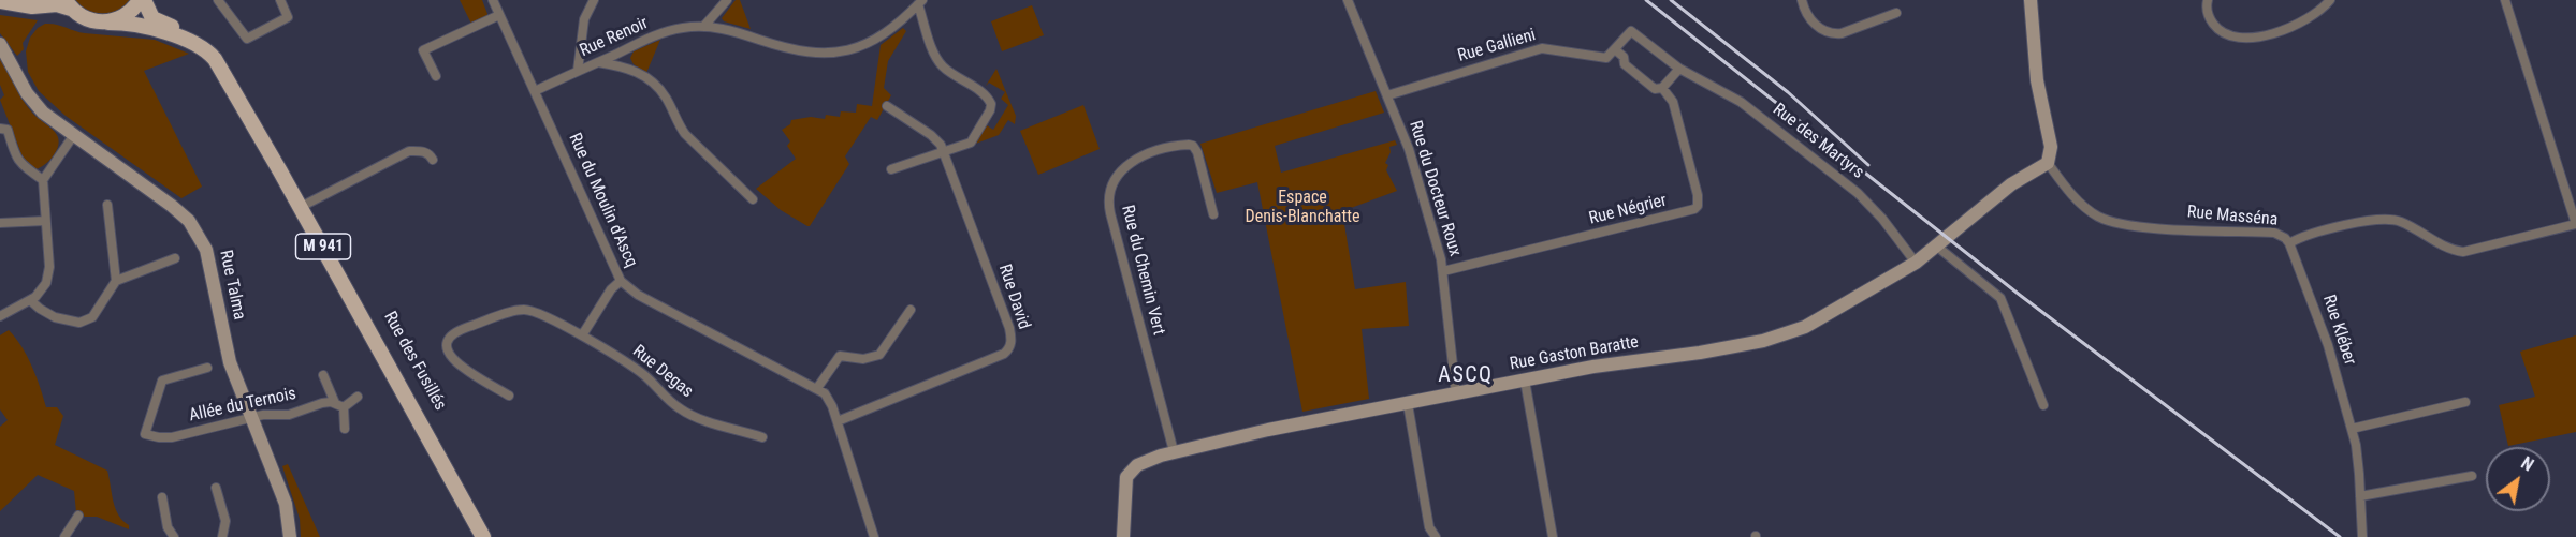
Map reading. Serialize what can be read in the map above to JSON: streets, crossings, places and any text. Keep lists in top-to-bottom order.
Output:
{
  "streets": {
    "main road": ["M 941", "Rue des Fusillés"],
    "street": [
      "Rue Renoir",
      "Rue Gallieni",
      "Rue des Martyrs",
      "Rue du Docteur Roux",
      "Rue du Moulin d'Ascq",
      "Rue Négrier",
      "Rue Masséna",
      "Rue du Chemin Vert",
      "Rue Talma",
      "Rue David",
      "Rue Kléber",
      "Rue Gaston Baratte",
      "Rue Degas",
      "Allée du Ternois"
    ]
  },
  "crossings": [
    ["Rue Renoir", "Rue du Moulin d'Ascq"],
    ["Rue Gallieni", "Rue des Martyrs"],
    ["Rue Gallieni", "Rue du Docteur Roux"],
    ["Rue des Martyrs", "Rue Gaston Baratte"],
    ["Rue du Docteur Roux", "Rue Négrier"],
    ["Rue du Docteur Roux", "Rue Gaston Baratte"],
    ["Rue du Moulin d'Ascq", "Rue David"],
    ["Rue Masséna", "Rue Kléber"],
    ["Rue Masséna", "Rue Gaston Baratte"],
    ["Rue du Chemin Vert", "Rue Gaston Baratte"],
    ["Rue Talma", "Allée du Ternois"]
  ],
  "districts": ["ASCQ"],
  "parks": ["Espace Denis-Blanchatte"],
  "north": "top right"
}
